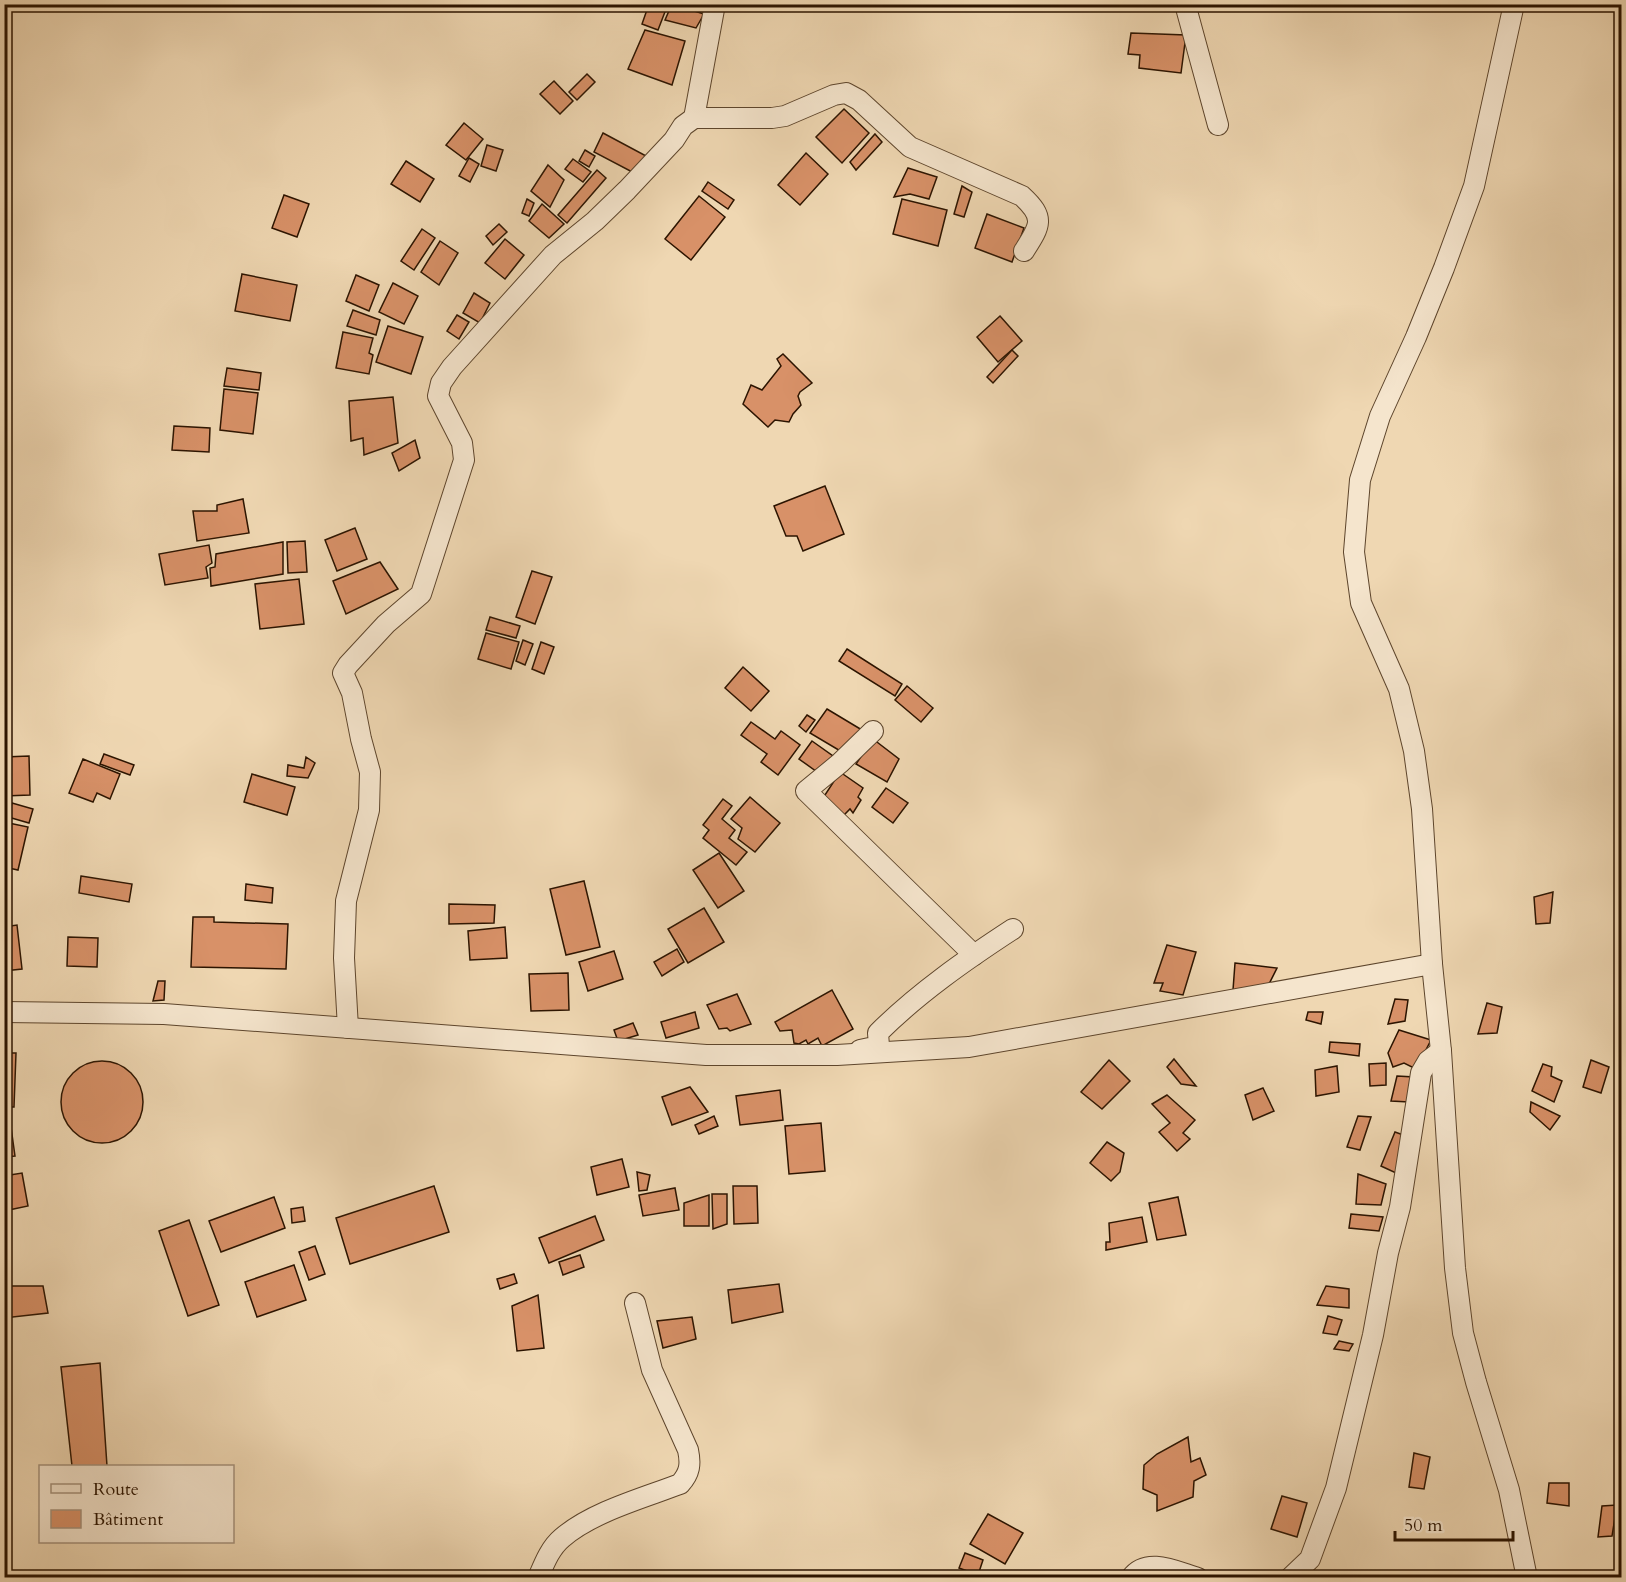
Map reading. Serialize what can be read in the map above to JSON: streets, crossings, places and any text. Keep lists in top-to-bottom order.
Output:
{
  "legend": ["Route", "Bâtiment"],
  "scale_bar": "50 m"
}
